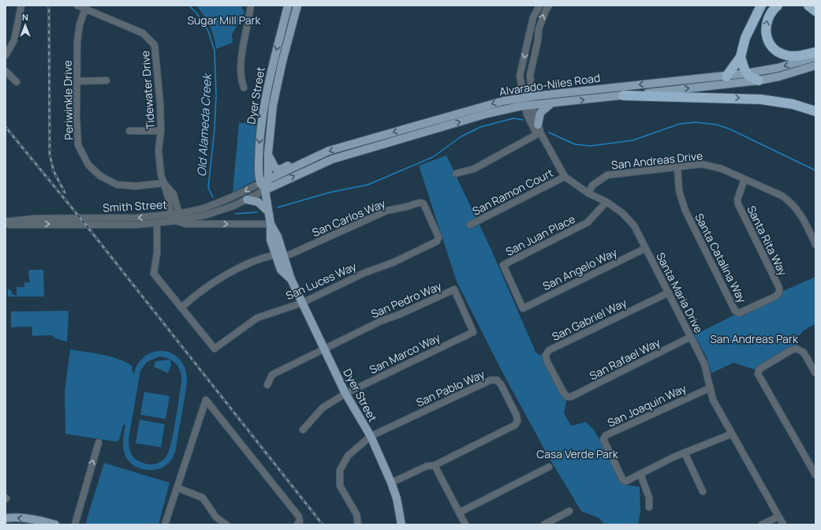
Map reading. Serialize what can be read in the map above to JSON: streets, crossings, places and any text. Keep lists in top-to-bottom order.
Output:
{
  "streets": {
    "main road": ["Alvarado-Niles Road", "Dyer Street"],
    "street": [
      "Tidewater Drive",
      "Periwinkle Drive",
      "San Andreas Drive",
      "San Ramon Court",
      "Smith Street",
      "San Carlos Way",
      "San Juan Place",
      "Santa Rita Way",
      "Santa Catalina Way",
      "San Angelo Way",
      "San Luces Way",
      "Santa Maria Drive",
      "San Pedro Way",
      "San Gabriel Way",
      "San Marco Way",
      "San Rafael Way",
      "San Pablo Way",
      "San Joaquin Way"
    ]
  },
  "crossings": [
    ["Alvarado-Niles Road", "Dyer Street"],
    ["Alvarado-Niles Road", "Smith Street"],
    ["Alvarado-Niles Road", "Santa Maria Drive"],
    ["Tidewater Drive", "Periwinkle Drive"],
    ["Tidewater Drive", "Smith Street"],
    ["Dyer Street", "Smith Street"],
    ["Dyer Street", "San Carlos Way"],
    ["Dyer Street", "San Luces Way"],
    ["Dyer Street", "San Pedro Way"],
    ["Dyer Street", "San Marco Way"],
    ["Dyer Street", "San Pablo Way"],
    ["San Andreas Drive", "Santa Rita Way"],
    ["San Andreas Drive", "Santa Catalina Way"],
    ["San Andreas Drive", "Santa Maria Drive"],
    ["San Ramon Court", "Santa Maria Drive"],
    ["San Carlos Way", "San Luces Way"],
    ["San Juan Place", "San Angelo Way"],
    ["San Juan Place", "Santa Maria Drive"],
    ["Santa Rita Way", "Santa Catalina Way"],
    ["San Angelo Way", "Santa Maria Drive"],
    ["Santa Maria Drive", "San Gabriel Way"],
    ["Santa Maria Drive", "San Rafael Way"],
    ["Santa Maria Drive", "San Joaquin Way"],
    ["San Pedro Way", "San Marco Way"],
    ["San Gabriel Way", "San Rafael Way"]
  ],
  "water": ["Old Alameda Creek"],
  "parks": ["Sugar Mill Park", "San Andreas Park", "Casa Verde Park"],
  "north": "top"
}
